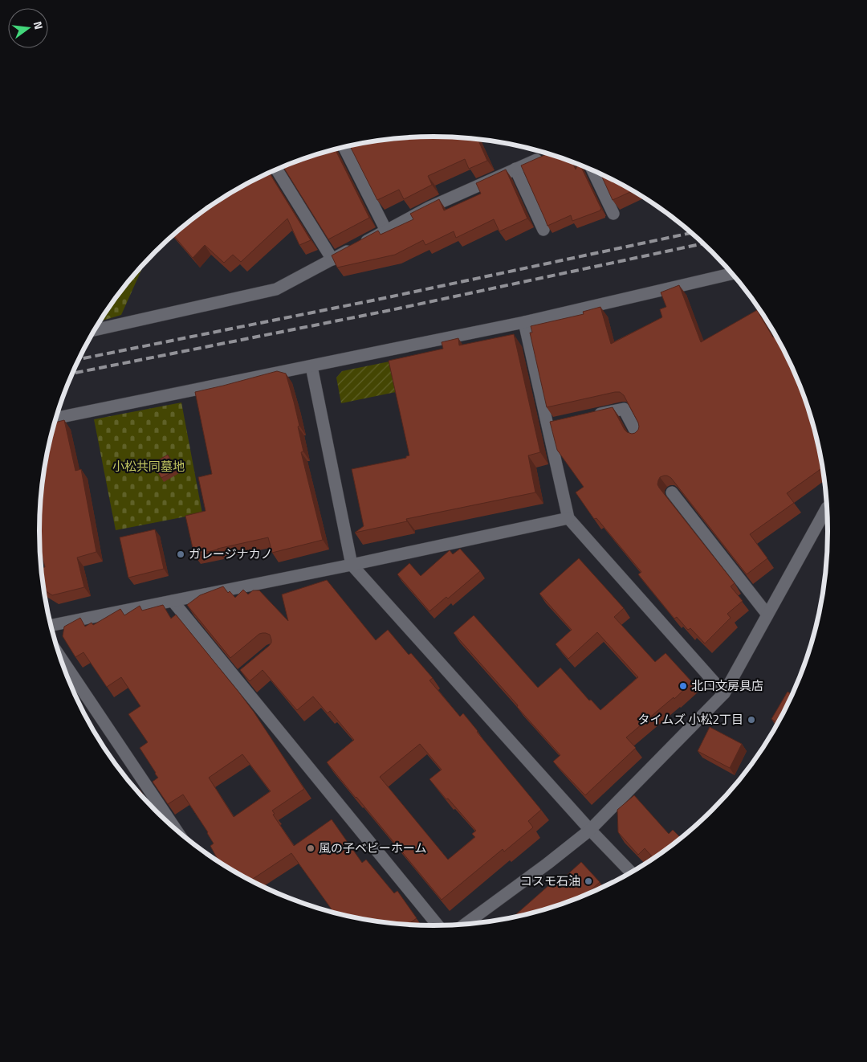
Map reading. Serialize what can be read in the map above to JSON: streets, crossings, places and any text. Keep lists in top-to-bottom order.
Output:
{
  "parks": ["小松共同墓地"],
  "places": [
    "ガレージナカノ",
    "北口文房具店",
    "タイムズ 小松2丁目",
    "風の子ベビーホーム",
    "コスモ石油"
  ],
  "north": "right"
}
